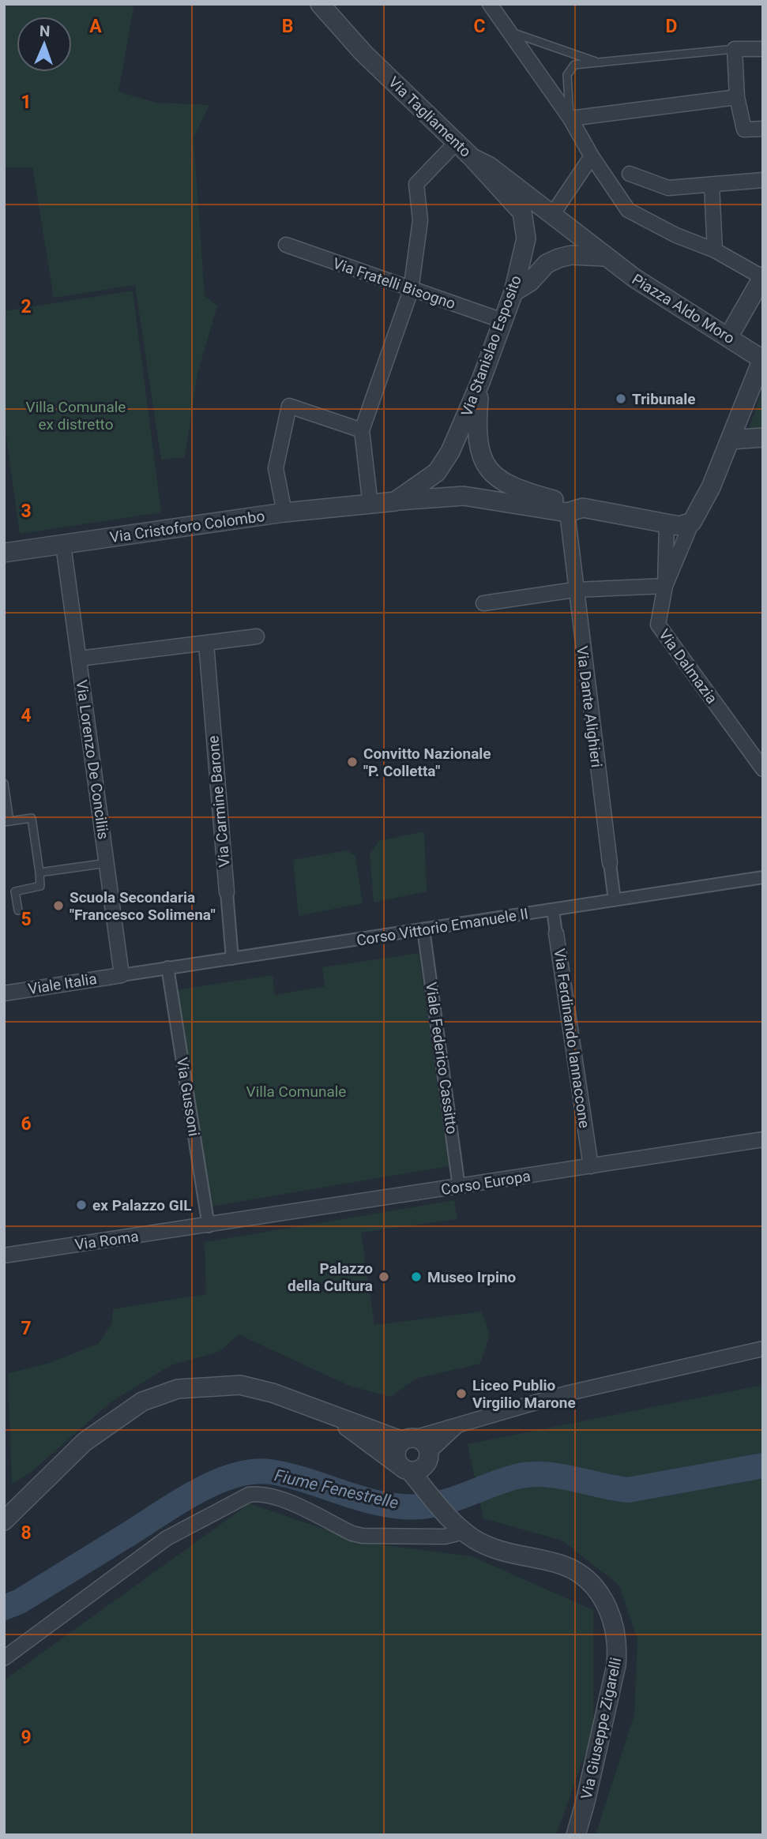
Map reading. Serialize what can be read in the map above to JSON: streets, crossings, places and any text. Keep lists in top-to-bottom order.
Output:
{
  "streets": {
    "street": [
      "Via Tagliamento",
      "Via Fratelli Bisogno",
      "Piazza Aldo Moro",
      "Via Stanislao Esposito",
      "Via Cristoforo Colombo",
      "Via Dalmazia",
      "Via Dante Alighieri",
      "Via Lorenzo De Conciliis",
      "Via Carmine Barone",
      "Corso Vittorio Emanuele II",
      "Viale Italia",
      "Via Ferdinando Iannaccone",
      "Viale Federico Cassitto",
      "Via Gussoni",
      "Corso Europa",
      "Via Roma",
      "Via Giuseppe Zigarelli"
    ]
  },
  "crossings": [
    ["Via Tagliamento", "Piazza Aldo Moro"],
    ["Via Tagliamento", "Via Stanislao Esposito"],
    ["Via Fratelli Bisogno", "Via Stanislao Esposito"],
    ["Via Stanislao Esposito", "Via Cristoforo Colombo"],
    ["Via Cristoforo Colombo", "Via Lorenzo De Conciliis"],
    ["Via Dante Alighieri", "Corso Vittorio Emanuele II"],
    ["Via Lorenzo De Conciliis", "Corso Vittorio Emanuele II"],
    ["Via Lorenzo De Conciliis", "Viale Italia"],
    ["Via Carmine Barone", "Corso Vittorio Emanuele II"],
    ["Corso Vittorio Emanuele II", "Viale Italia"],
    ["Corso Vittorio Emanuele II", "Via Ferdinando Iannaccone"],
    ["Corso Vittorio Emanuele II", "Viale Federico Cassitto"],
    ["Corso Vittorio Emanuele II", "Via Gussoni"],
    ["Via Ferdinando Iannaccone", "Corso Europa"],
    ["Viale Federico Cassitto", "Corso Europa"],
    ["Via Gussoni", "Corso Europa"],
    ["Via Gussoni", "Via Roma"],
    ["Corso Europa", "Via Roma"]
  ],
  "water": ["Fiume Fenestrelle"],
  "parks": ["Villa Comunale ex distretto", "Villa Comunale"],
  "places": [
    "Tribunale",
    "Convitto Nazionale \"P. Colletta\"",
    "Scuola Secondaria \"Francesco Solimena\"",
    "ex Palazzo GIL",
    "Palazzo della Cultura",
    "Museo Irpino",
    "Liceo Publio Virgilio Marone"
  ],
  "north": "top",
  "grid": {
    "columns": [
      "A",
      "B",
      "C",
      "D"
    ],
    "rows": [
      "1",
      "2",
      "3",
      "4",
      "5",
      "6",
      "7",
      "8",
      "9"
    ]
  }
}
